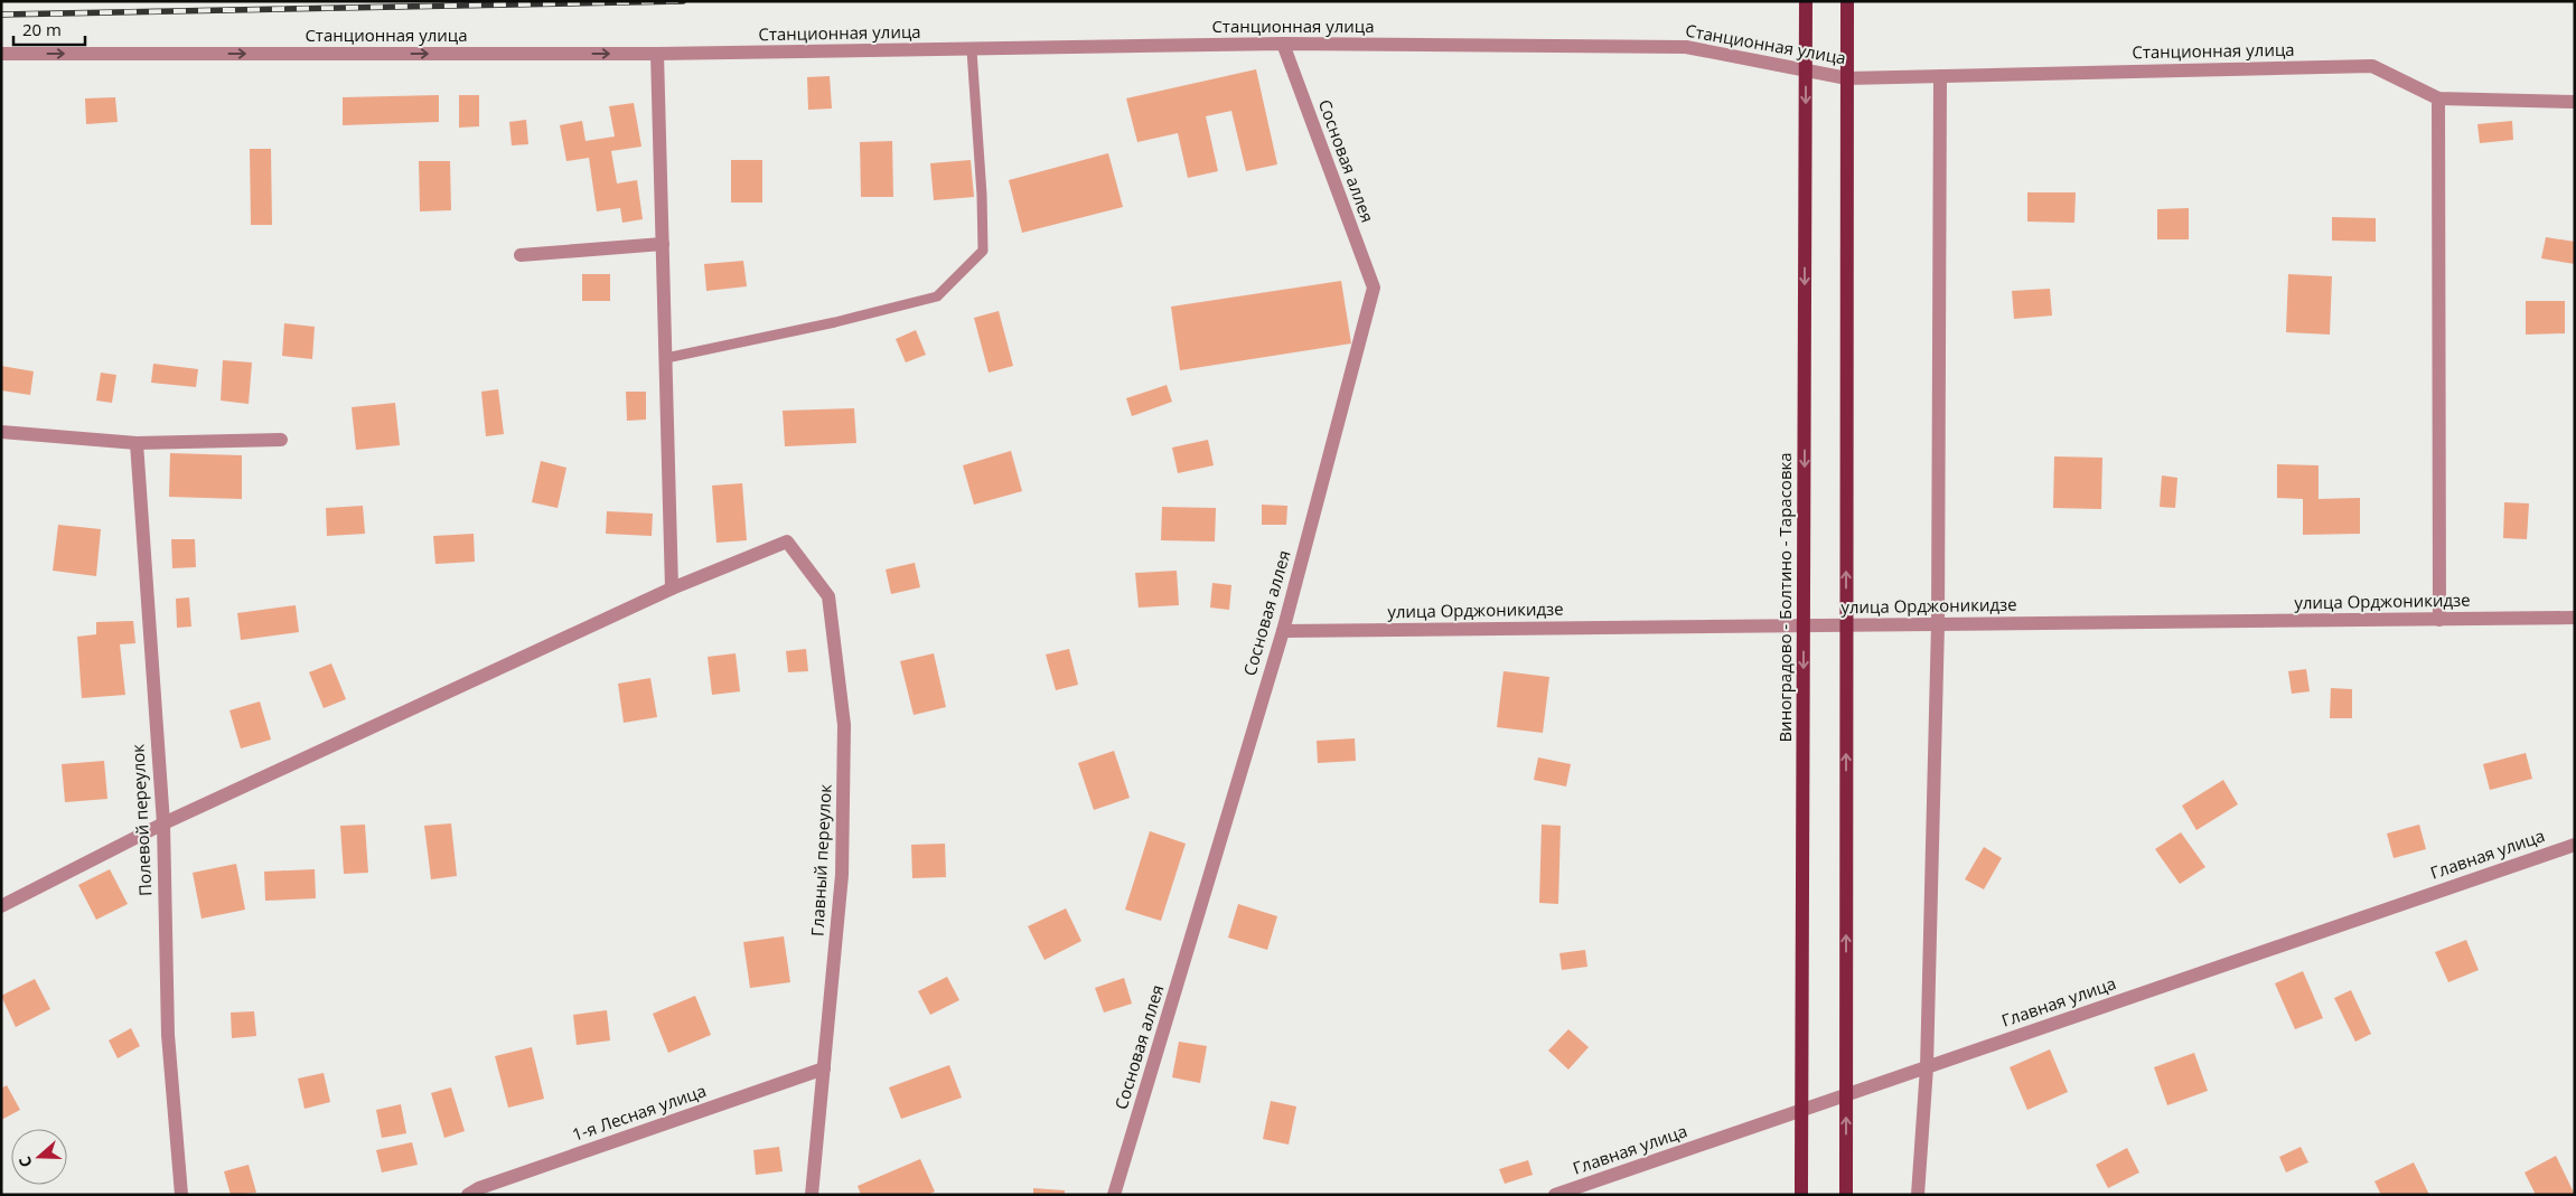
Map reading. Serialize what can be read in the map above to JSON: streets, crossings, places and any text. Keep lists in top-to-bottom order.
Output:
{
  "streets": {
    "main road": ["Виноградово - Болтино - Тарасовка"],
    "street": [
      "Станционная улица",
      "Сосновая аллея",
      "улица Орджоникидзе",
      "Полевой переулок",
      "Главная улица",
      "Главный переулок",
      "1-я Лесная улица"
    ]
  },
  "crossings": [
    ["Станционная улица", "Сосновая аллея"],
    ["Сосновая аллея", "улица Орджоникидзе"],
    ["Главный переулок", "1-я Лесная улица"]
  ],
  "scale_bar": "20 m",
  "north": "left"
}
